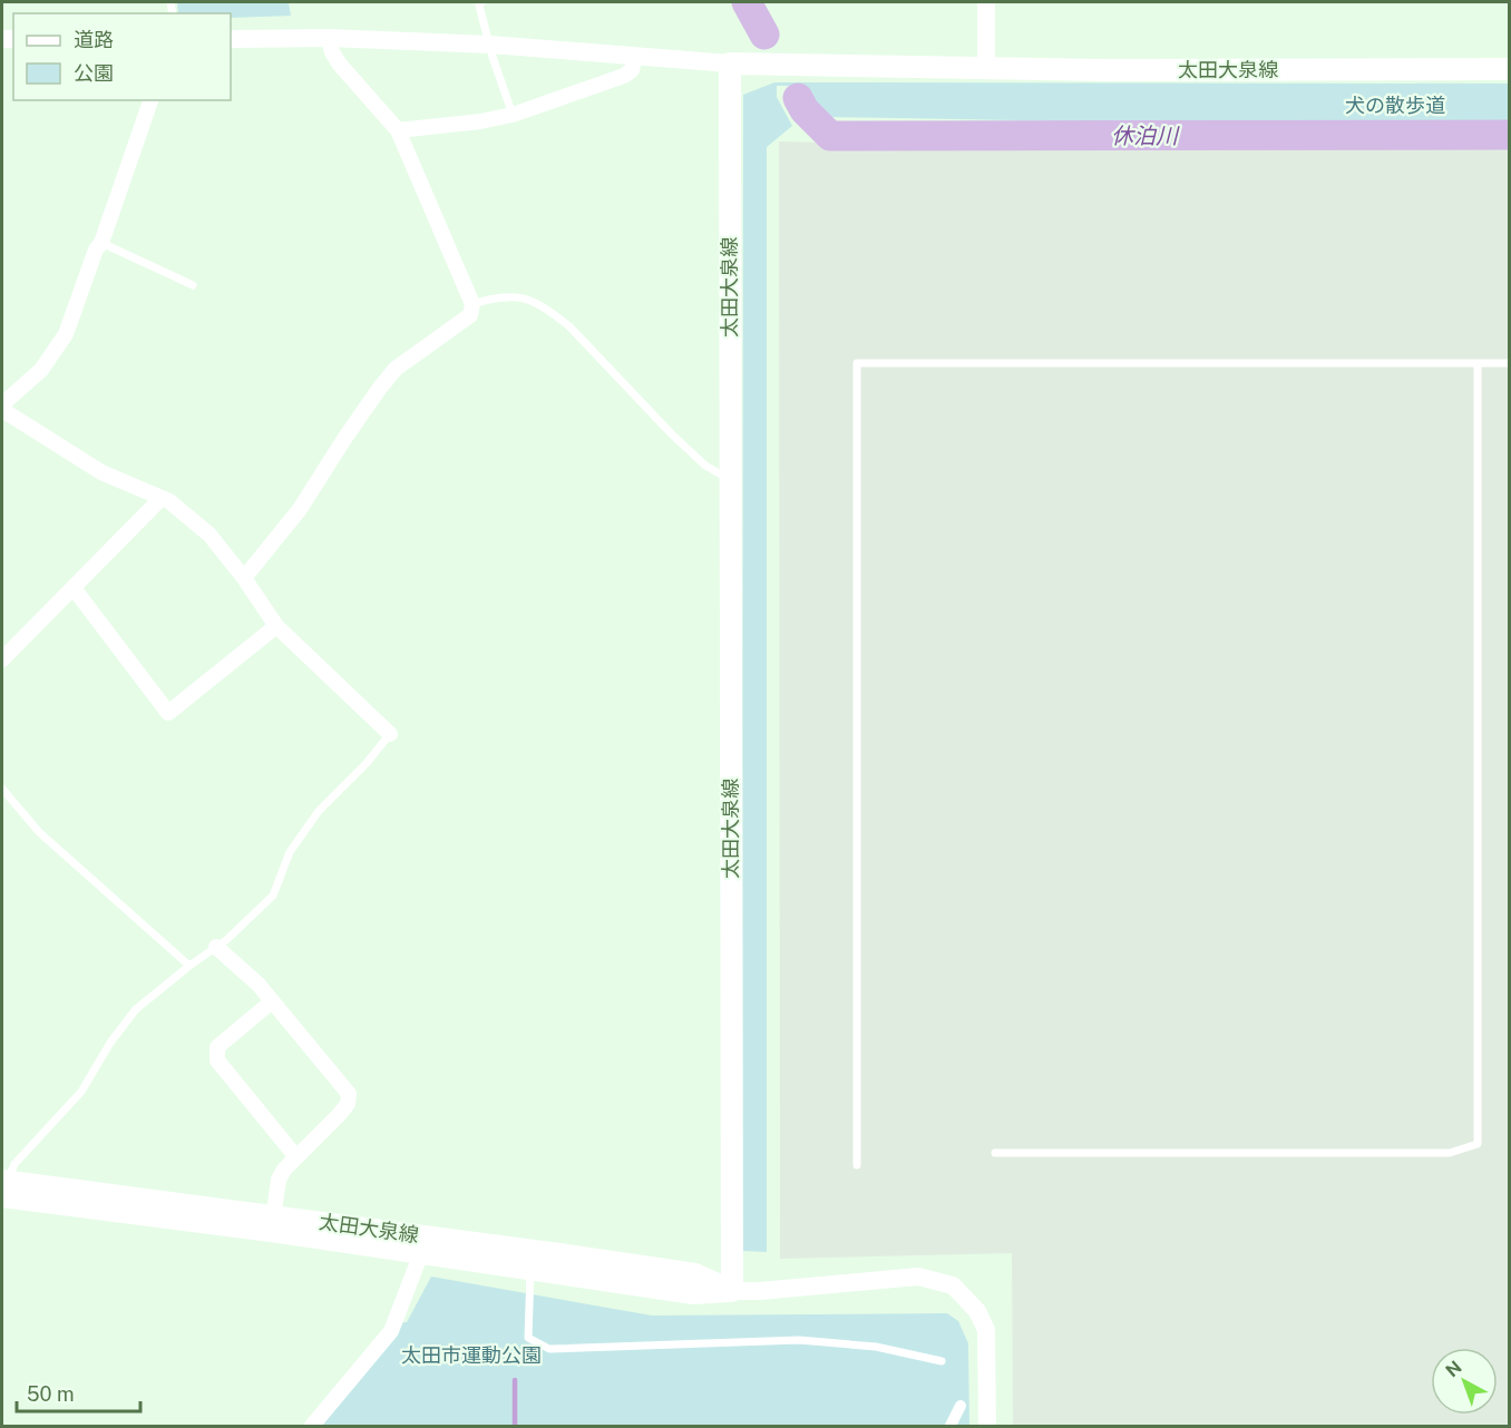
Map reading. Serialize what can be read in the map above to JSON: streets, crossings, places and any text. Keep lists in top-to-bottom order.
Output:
{
  "streets": {
    "main road": ["太田大泉線"]
  },
  "water": ["休泊川"],
  "parks": ["犬の散歩道", "太田市運動公園"],
  "legend": ["道路", "公園"],
  "scale_bar": "50 m",
  "north": "top left"
}
